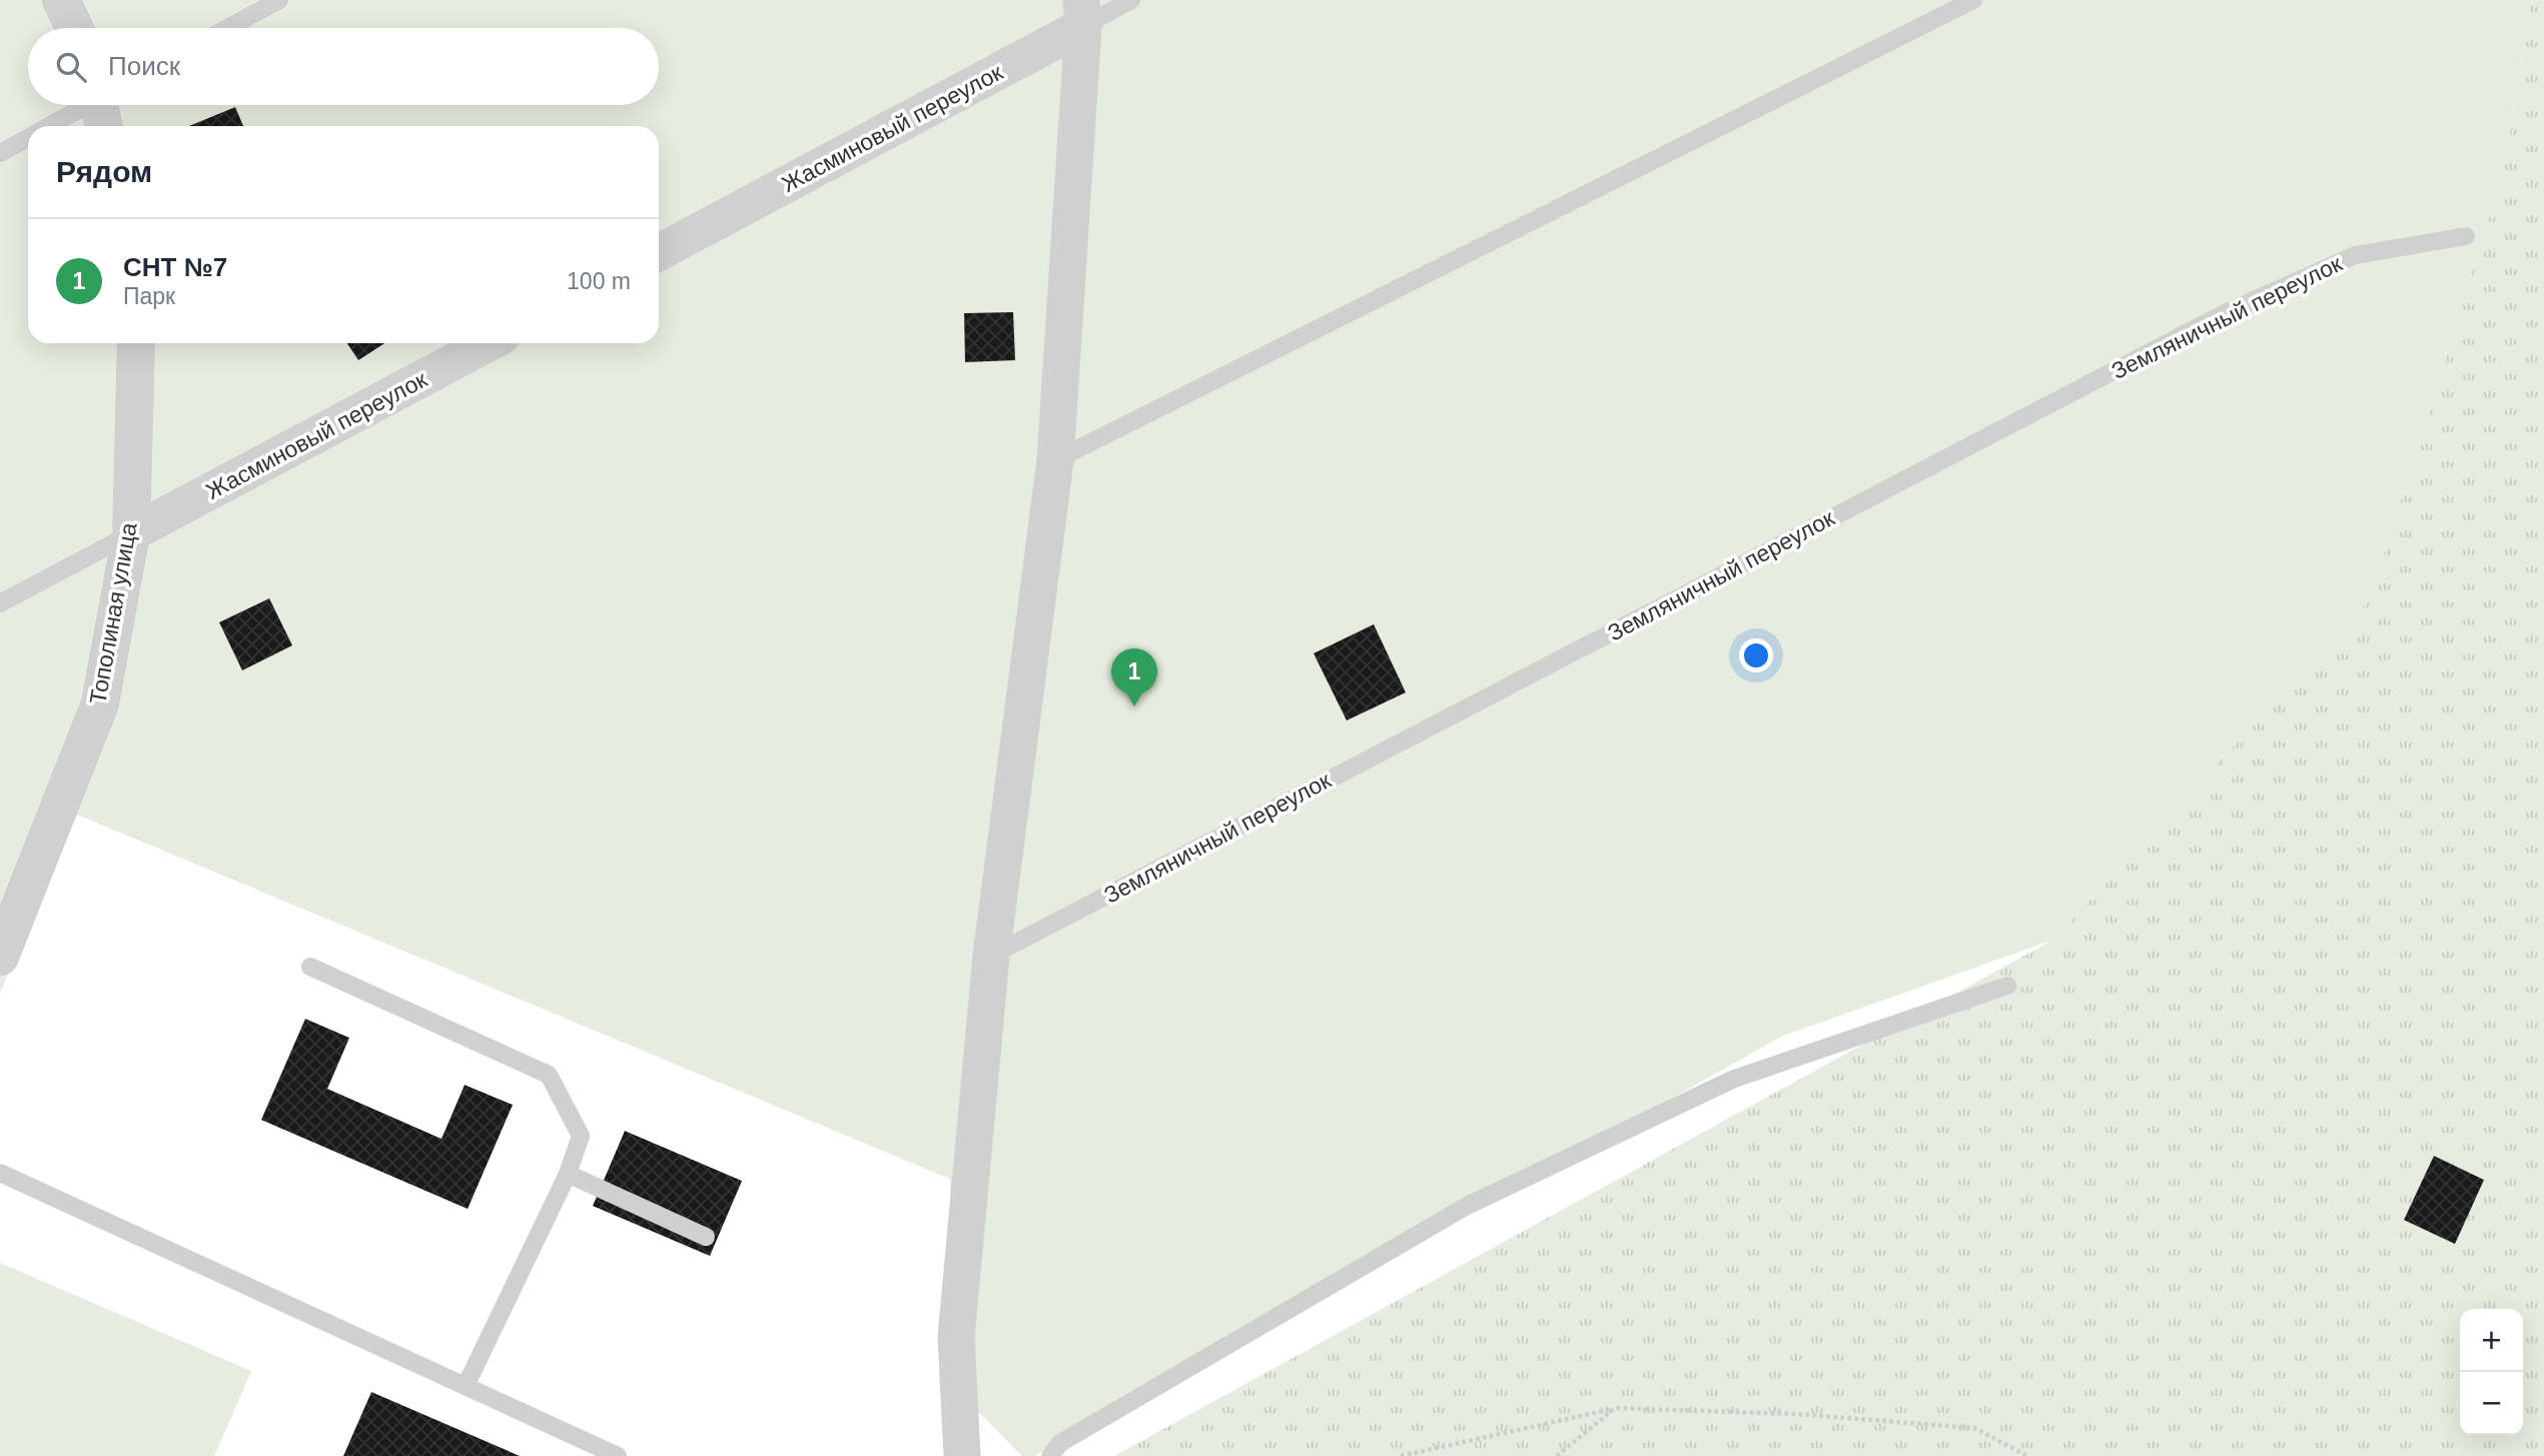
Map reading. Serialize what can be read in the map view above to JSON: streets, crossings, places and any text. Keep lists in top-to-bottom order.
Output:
{
  "streets": {
    "street": ["Жасминовый переулок", "Тополиная улица"],
    "lane": ["Земляничный переулок"]
  },
  "crossings": [
    ["Жасминовый переулок", "Тополиная улица"]
  ],
  "page": {
    "search": "Поиск",
    "heading": "Рядом",
    "list": [
      {
        "mark": "1",
        "name": "СНТ №7",
        "note": "Парк",
        "value": "100 m"
      }
    ],
    "pins": "1",
    "map_buttons": ["+", "−"]
  }
}
